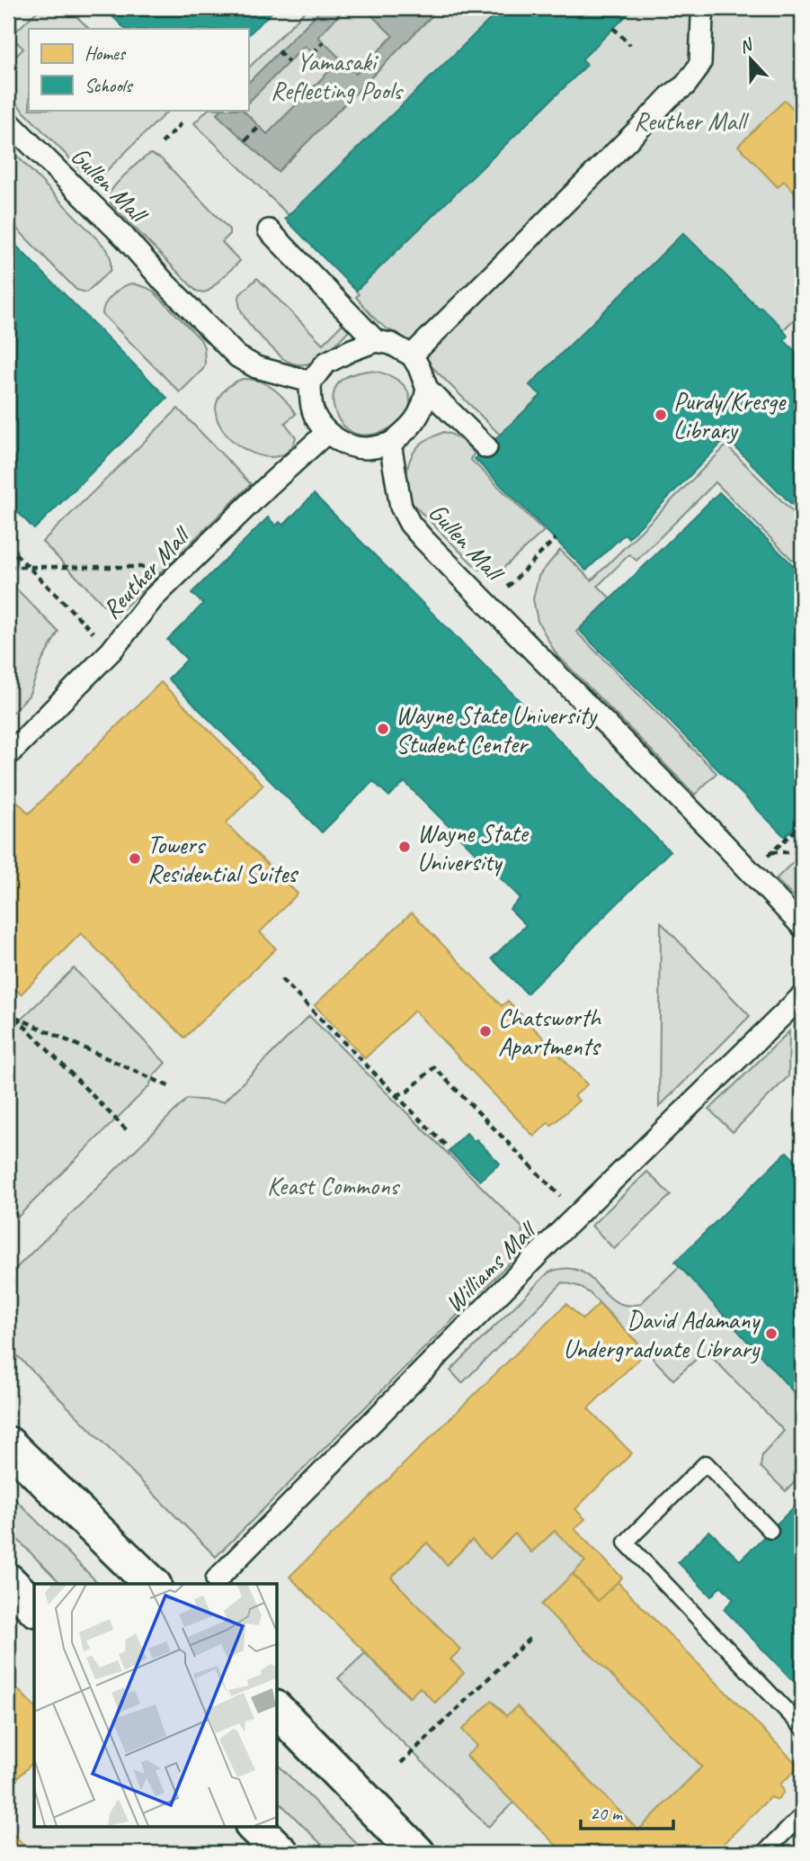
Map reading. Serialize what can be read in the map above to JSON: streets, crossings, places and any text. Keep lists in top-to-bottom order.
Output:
{
  "streets": {
    "street": ["Gullen Mall", "Reuther Mall", "Williams Mall"]
  },
  "crossings": [
    ["Gullen Mall", "Reuther Mall"]
  ],
  "parks": ["Yamasaki Reflecting Pools", "Reuther Mall", "Keast Commons"],
  "places": [
    "Purdy/Kresge Library",
    "Wayne State University Student Center",
    "Wayne State University",
    "Towers Residential Suites",
    "Chatsworth Apartments",
    "David Adamany Undergraduate Library"
  ],
  "legend": ["Homes", "Schools"],
  "scale_bar": "20 m",
  "north": "top"
}
